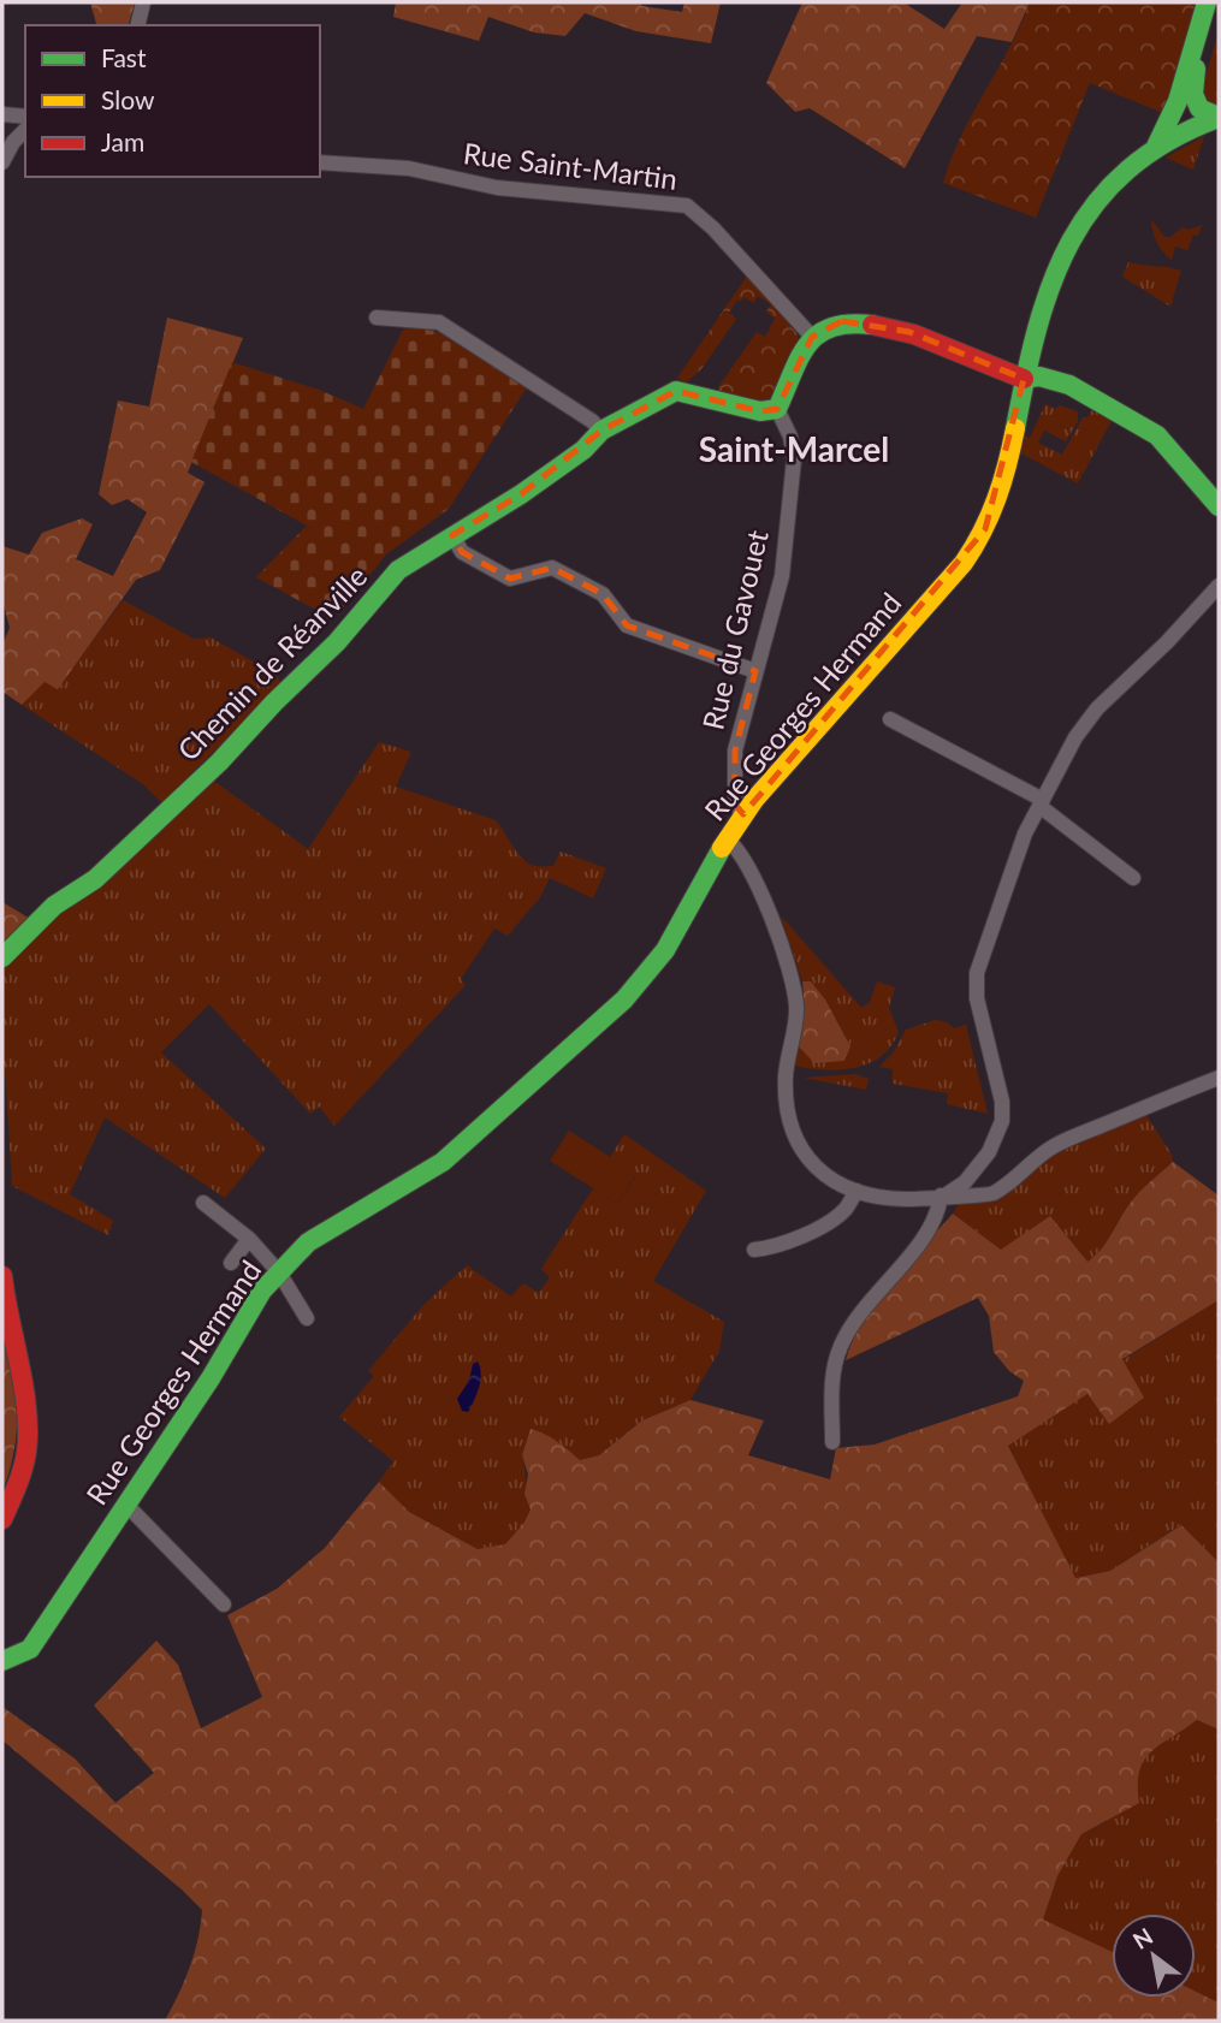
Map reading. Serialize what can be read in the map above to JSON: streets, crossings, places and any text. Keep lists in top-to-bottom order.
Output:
{
  "streets": {
    "street": [
      "Rue Saint-Martin",
      "Rue du Gavouet",
      "Chemin de Réanville",
      "Rue Georges Hermand"
    ]
  },
  "crossings": [
    ["Rue du Gavouet", "Chemin de Réanville"],
    ["Rue du Gavouet", "Rue Georges Hermand"]
  ],
  "districts": ["Saint-Marcel"],
  "legend": ["Fast", "Slow", "Jam"],
  "north": "top left"
}
